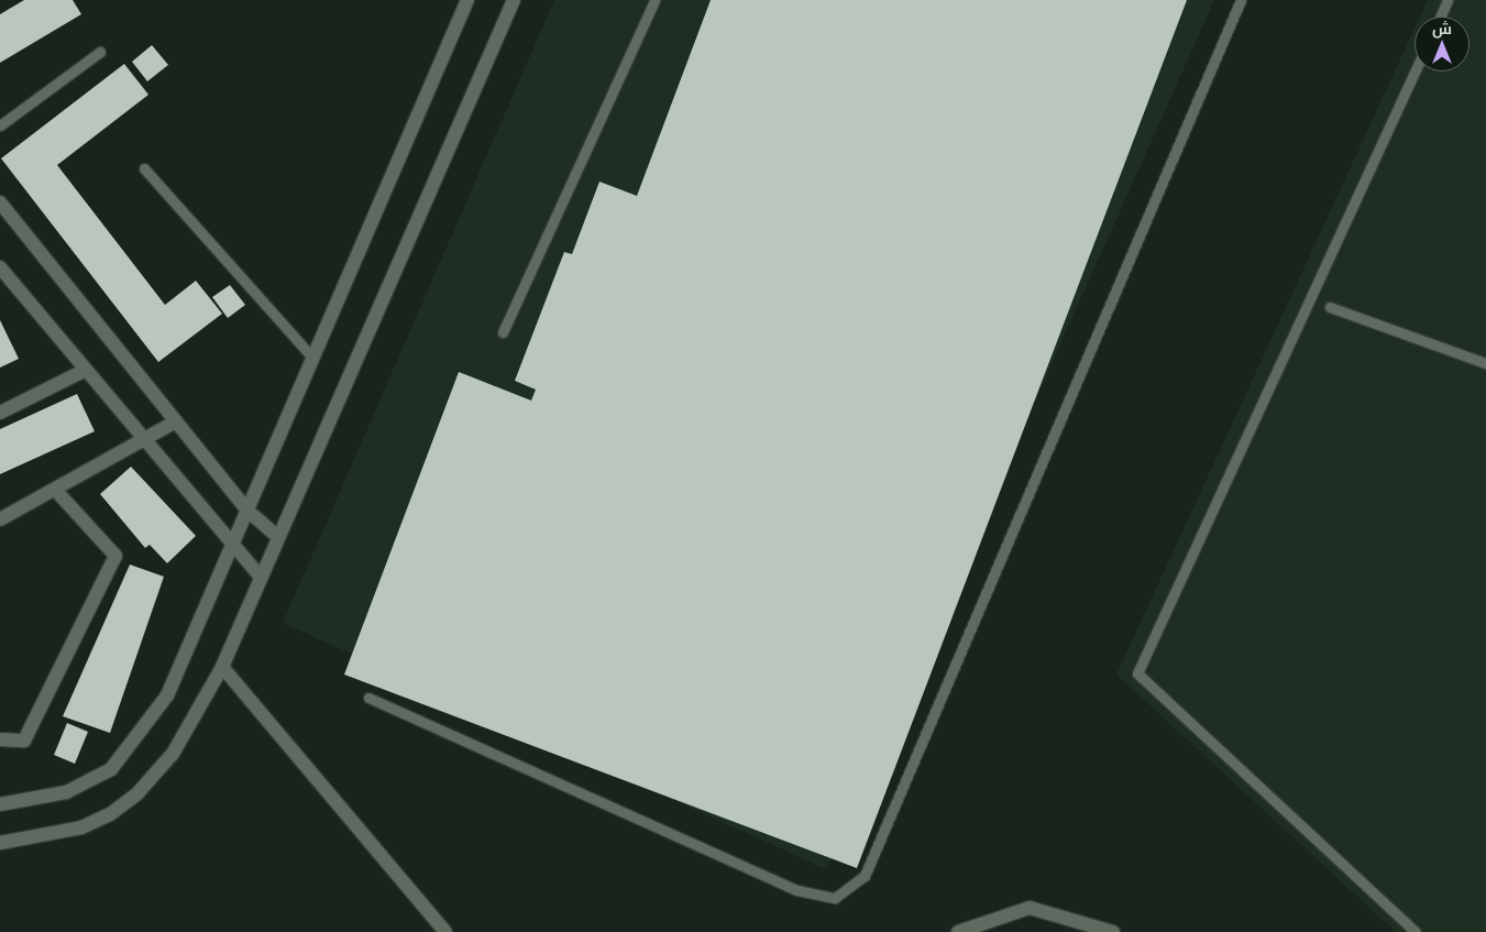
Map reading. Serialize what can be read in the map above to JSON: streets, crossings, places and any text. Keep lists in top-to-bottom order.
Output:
{
  "north": "top"
}
